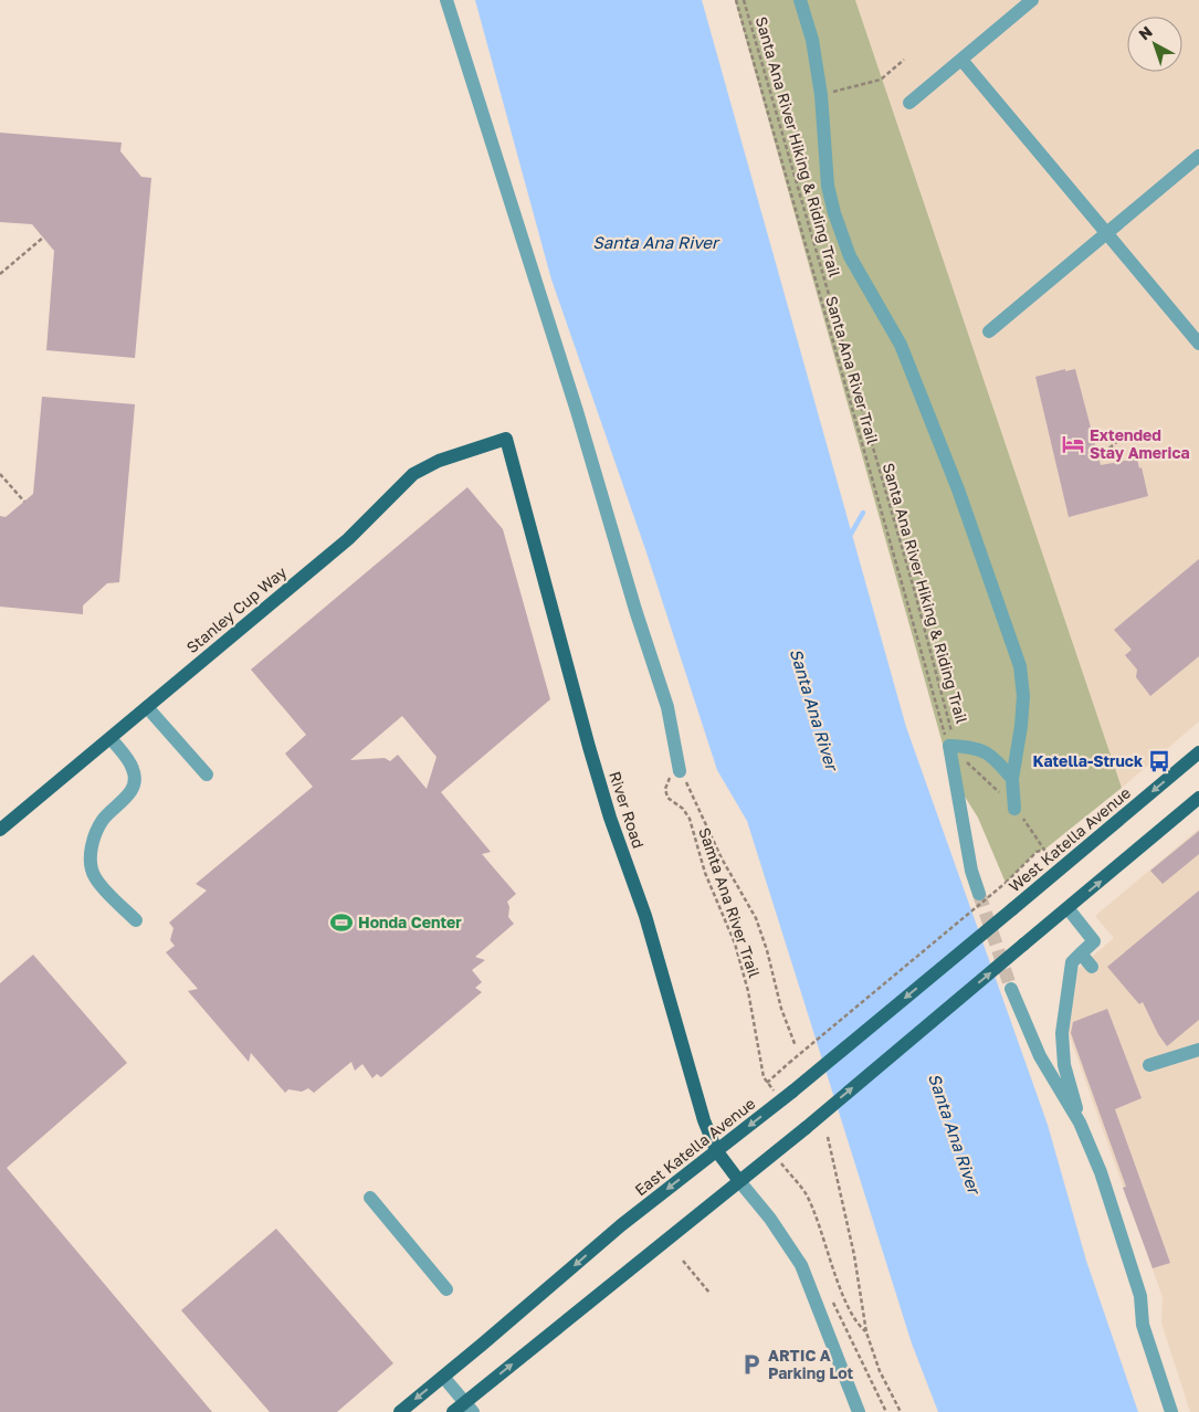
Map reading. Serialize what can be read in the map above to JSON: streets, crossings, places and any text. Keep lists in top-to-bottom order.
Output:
{
  "streets": {
    "main road": [
      "Stanley Cup Way",
      "River Road",
      "West Katella Avenue",
      "East Katella Avenue"
    ],
    "path": ["Santa Ana River Hiking & Riding Trail", "Santa Ana River Trail", "Samta Ana River Trail"]
  },
  "crossings": [
    ["Santa Ana River Hiking & Riding Trail", "Santa Ana River Trail"],
    ["Santa Ana River Hiking & Riding Trail", "Samta Ana River Trail"],
    ["Santa Ana River Trail", "Samta Ana River Trail"],
    ["Stanley Cup Way", "River Road"],
    ["River Road", "East Katella Avenue"],
    ["West Katella Avenue", "East Katella Avenue"]
  ],
  "water": ["Santa Ana River"],
  "places": {
    "hotel": ["Extended Stay America"],
    "bus stop": ["Katella-Struck"],
    "sports": ["Honda Center"],
    "parking": ["ARTIC A Parking Lot"]
  },
  "north": "top left"
}
